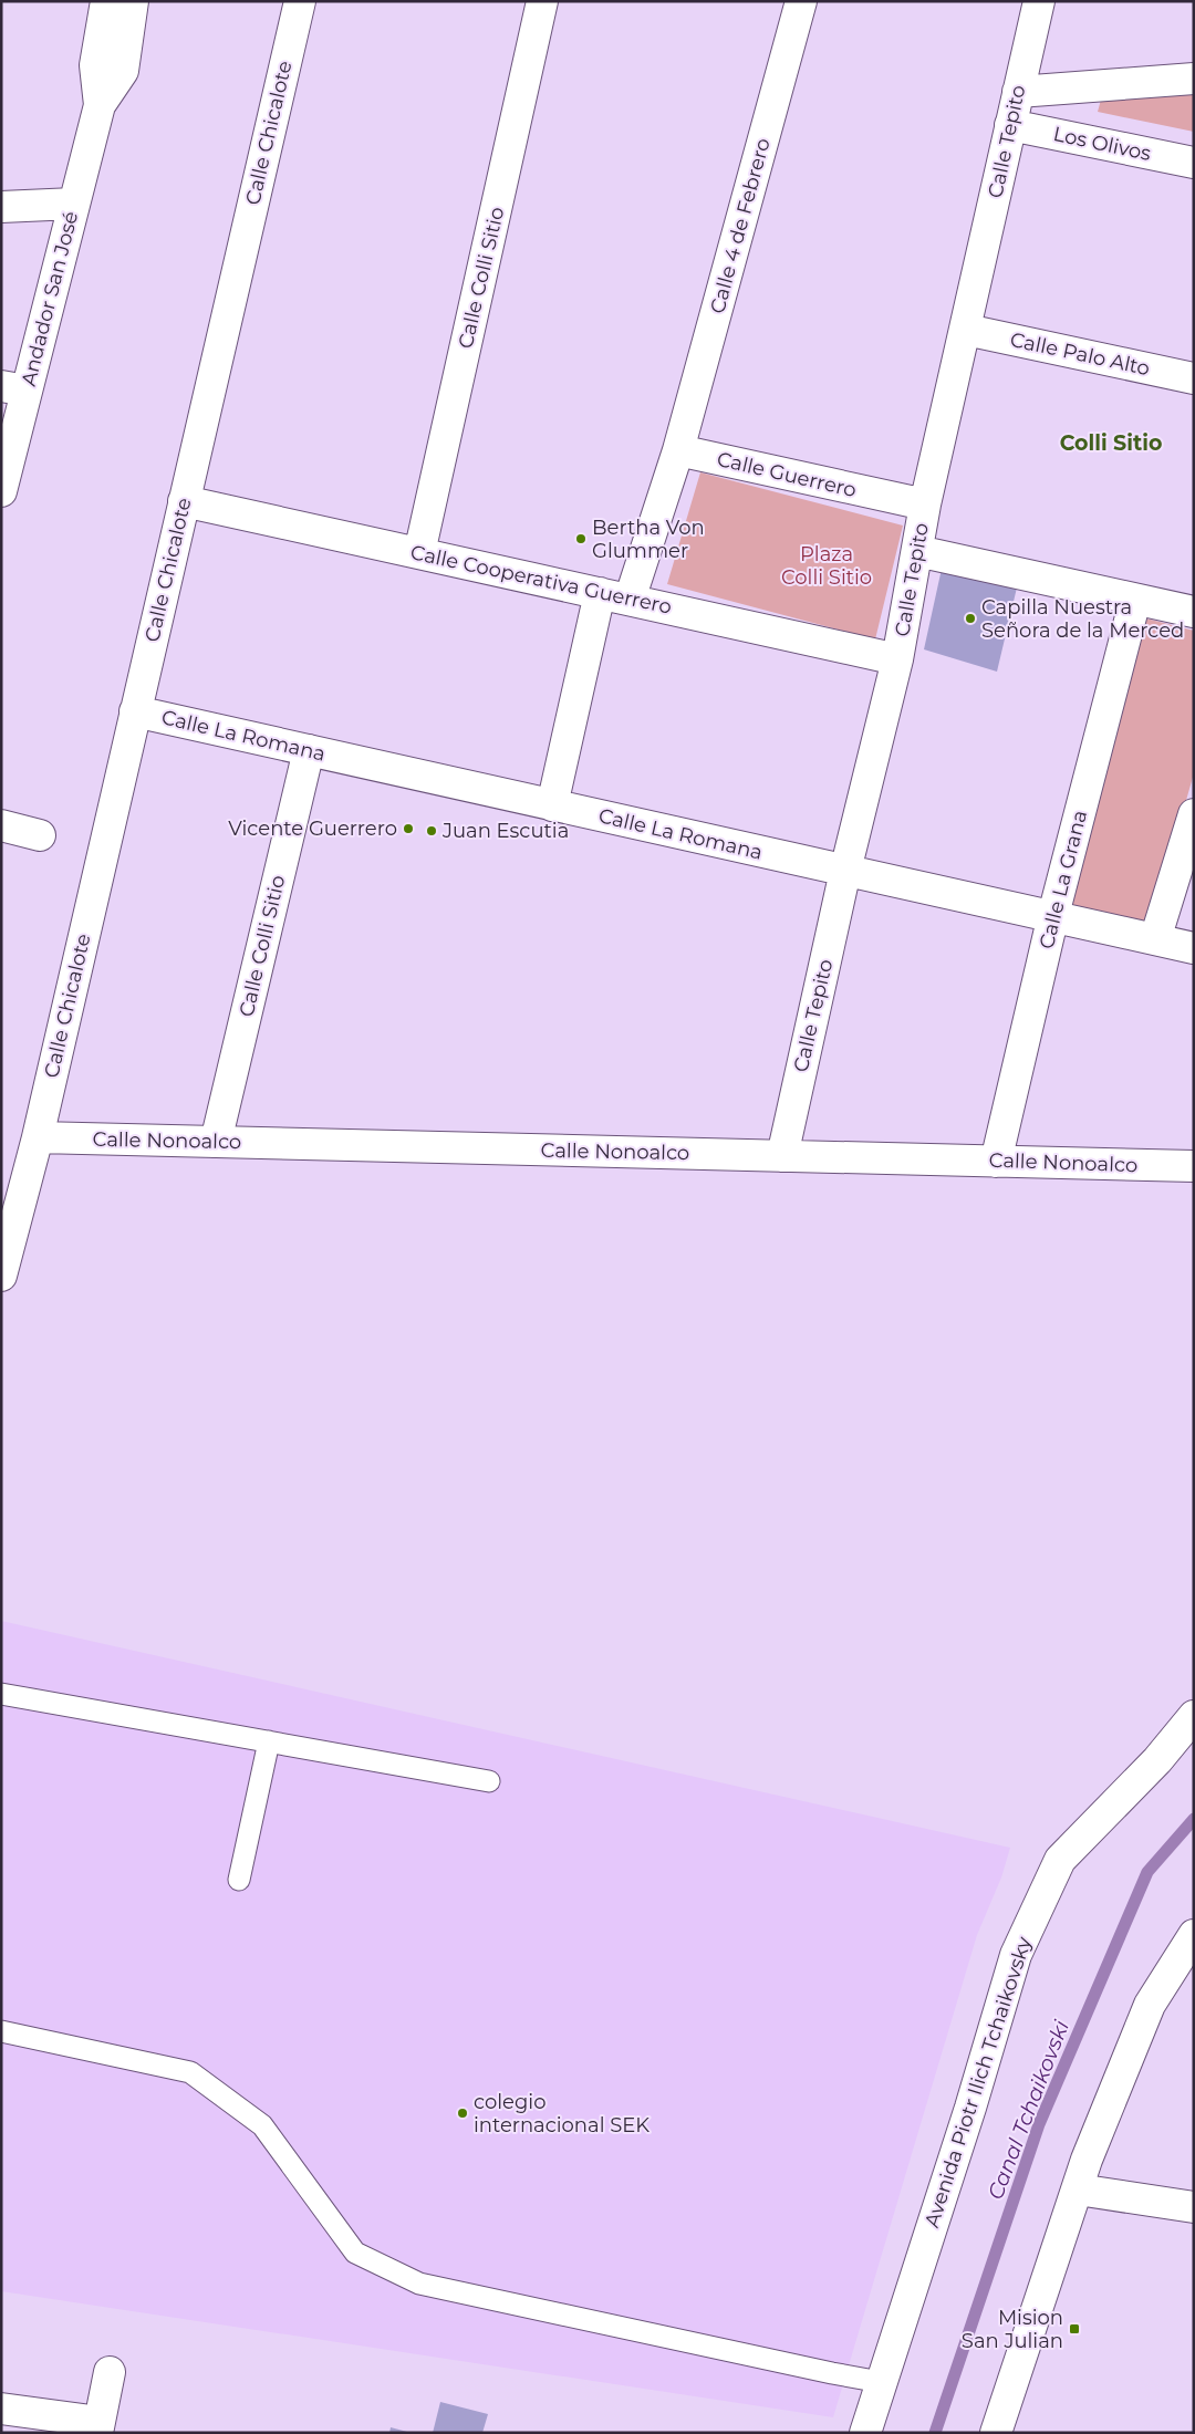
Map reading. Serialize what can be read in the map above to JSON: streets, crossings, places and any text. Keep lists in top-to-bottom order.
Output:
{
  "streets": {
    "street": [
      "Calle Chicalote",
      "Calle Tepito",
      "Los Olivos",
      "Calle 4 de Febrero",
      "Calle Colli Sitio",
      "Andador San José",
      "Calle Palo Alto",
      "Calle Guerrero",
      "Calle Cooperativa Guerrero",
      "Calle La Romana",
      "Calle La Grana",
      "Calle Nonoalco",
      "Avenida Piotr Ilich Tchaikovsky"
    ]
  },
  "crossings": [
    ["Calle Chicalote", "Calle Cooperativa Guerrero"],
    ["Calle Chicalote", "Calle La Romana"],
    ["Calle Chicalote", "Calle Nonoalco"],
    ["Calle Tepito", "Los Olivos"],
    ["Calle Tepito", "Calle Palo Alto"],
    ["Calle Tepito", "Calle Guerrero"],
    ["Calle Tepito", "Calle Cooperativa Guerrero"],
    ["Calle Tepito", "Calle La Romana"],
    ["Calle Tepito", "Calle Nonoalco"],
    ["Calle 4 de Febrero", "Calle Guerrero"],
    ["Calle Colli Sitio", "Calle Cooperativa Guerrero"],
    ["Calle Colli Sitio", "Calle La Romana"],
    ["Calle Colli Sitio", "Calle Nonoalco"],
    ["Calle La Romana", "Calle La Grana"],
    ["Calle La Grana", "Calle Nonoalco"]
  ],
  "districts": ["Colli Sitio"],
  "water": ["Canal Tchaikovski"],
  "parks": ["Plaza Colli Sitio"],
  "places": {
    "other": [
      "Bertha Von Glummer",
      "Capilla Nuestra Señora de la Merced",
      "Vicente Guerrero",
      "Juan Escutia",
      "colegio internacional SEK"
    ],
    "transit": ["Mision San Julian"]
  }
}
